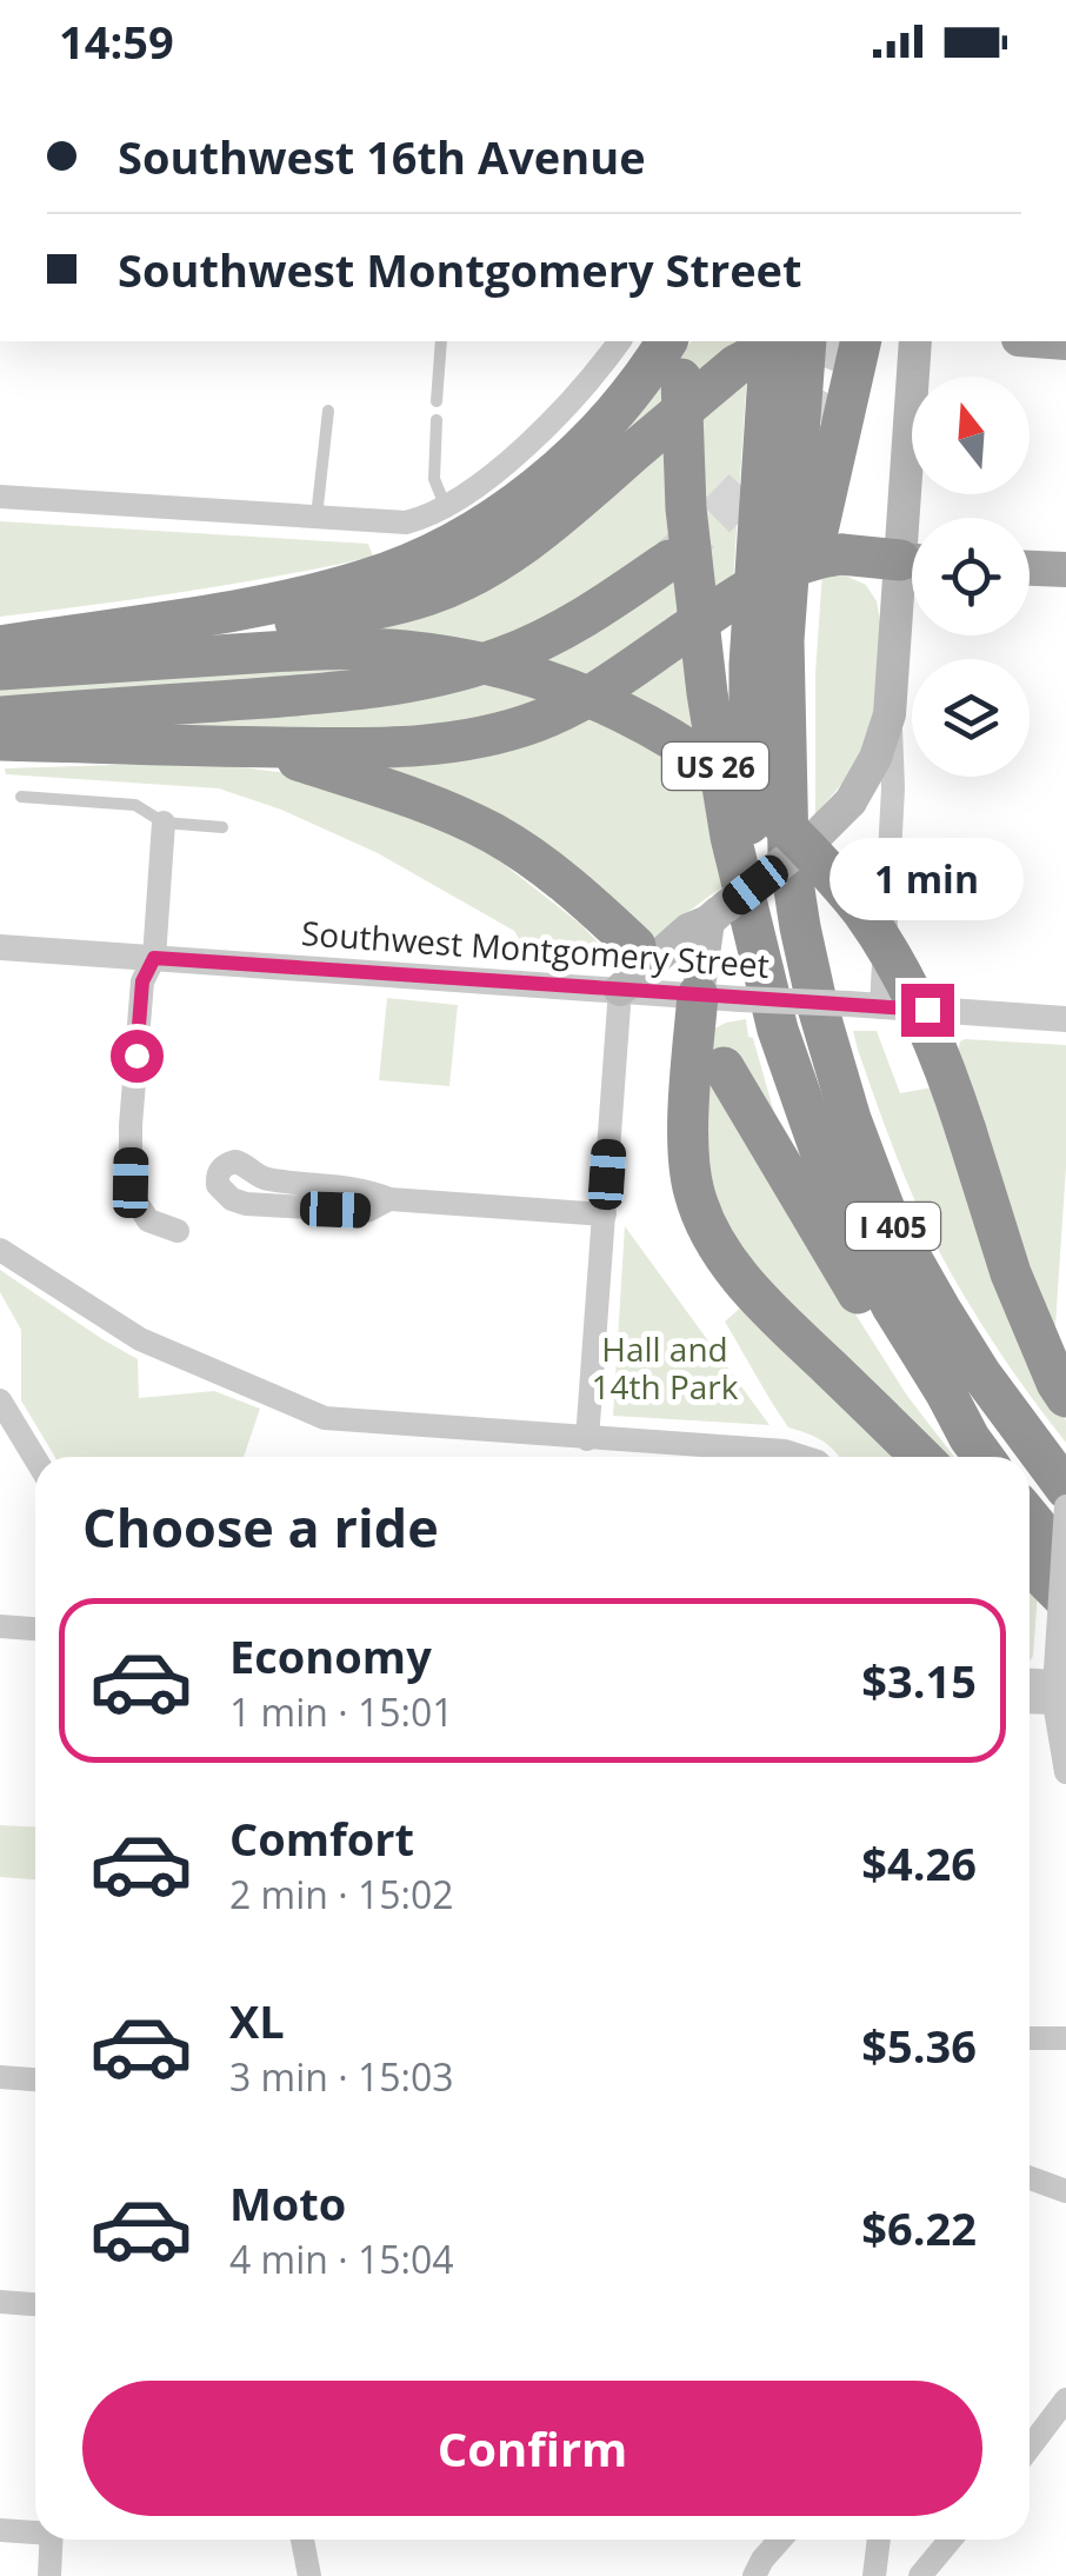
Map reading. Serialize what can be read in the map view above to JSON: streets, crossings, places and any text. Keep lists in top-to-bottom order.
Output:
{
  "streets": {
    "highway": ["US 26", "I 405"],
    "street": ["Southwest Montgomery Street"]
  },
  "parks": ["Hall and 14th Park"],
  "north": "top",
  "page": {
    "status": "14:59",
    "banner": ["Southwest 16th Avenue", "Southwest Montgomery Street"],
    "bubble": "1 min",
    "heading": "Choose a ride",
    "list": [
      {
        "name": "Economy",
        "note": "1 min · 15:01",
        "value": "$3.15"
      },
      {
        "name": "Comfort",
        "note": "2 min · 15:02",
        "value": "$4.26"
      },
      {
        "name": "XL",
        "note": "3 min · 15:03",
        "value": "$5.36"
      },
      {
        "name": "Moto",
        "note": "4 min · 15:04",
        "value": "$6.22"
      }
    ],
    "buttons": "Confirm"
  }
}
